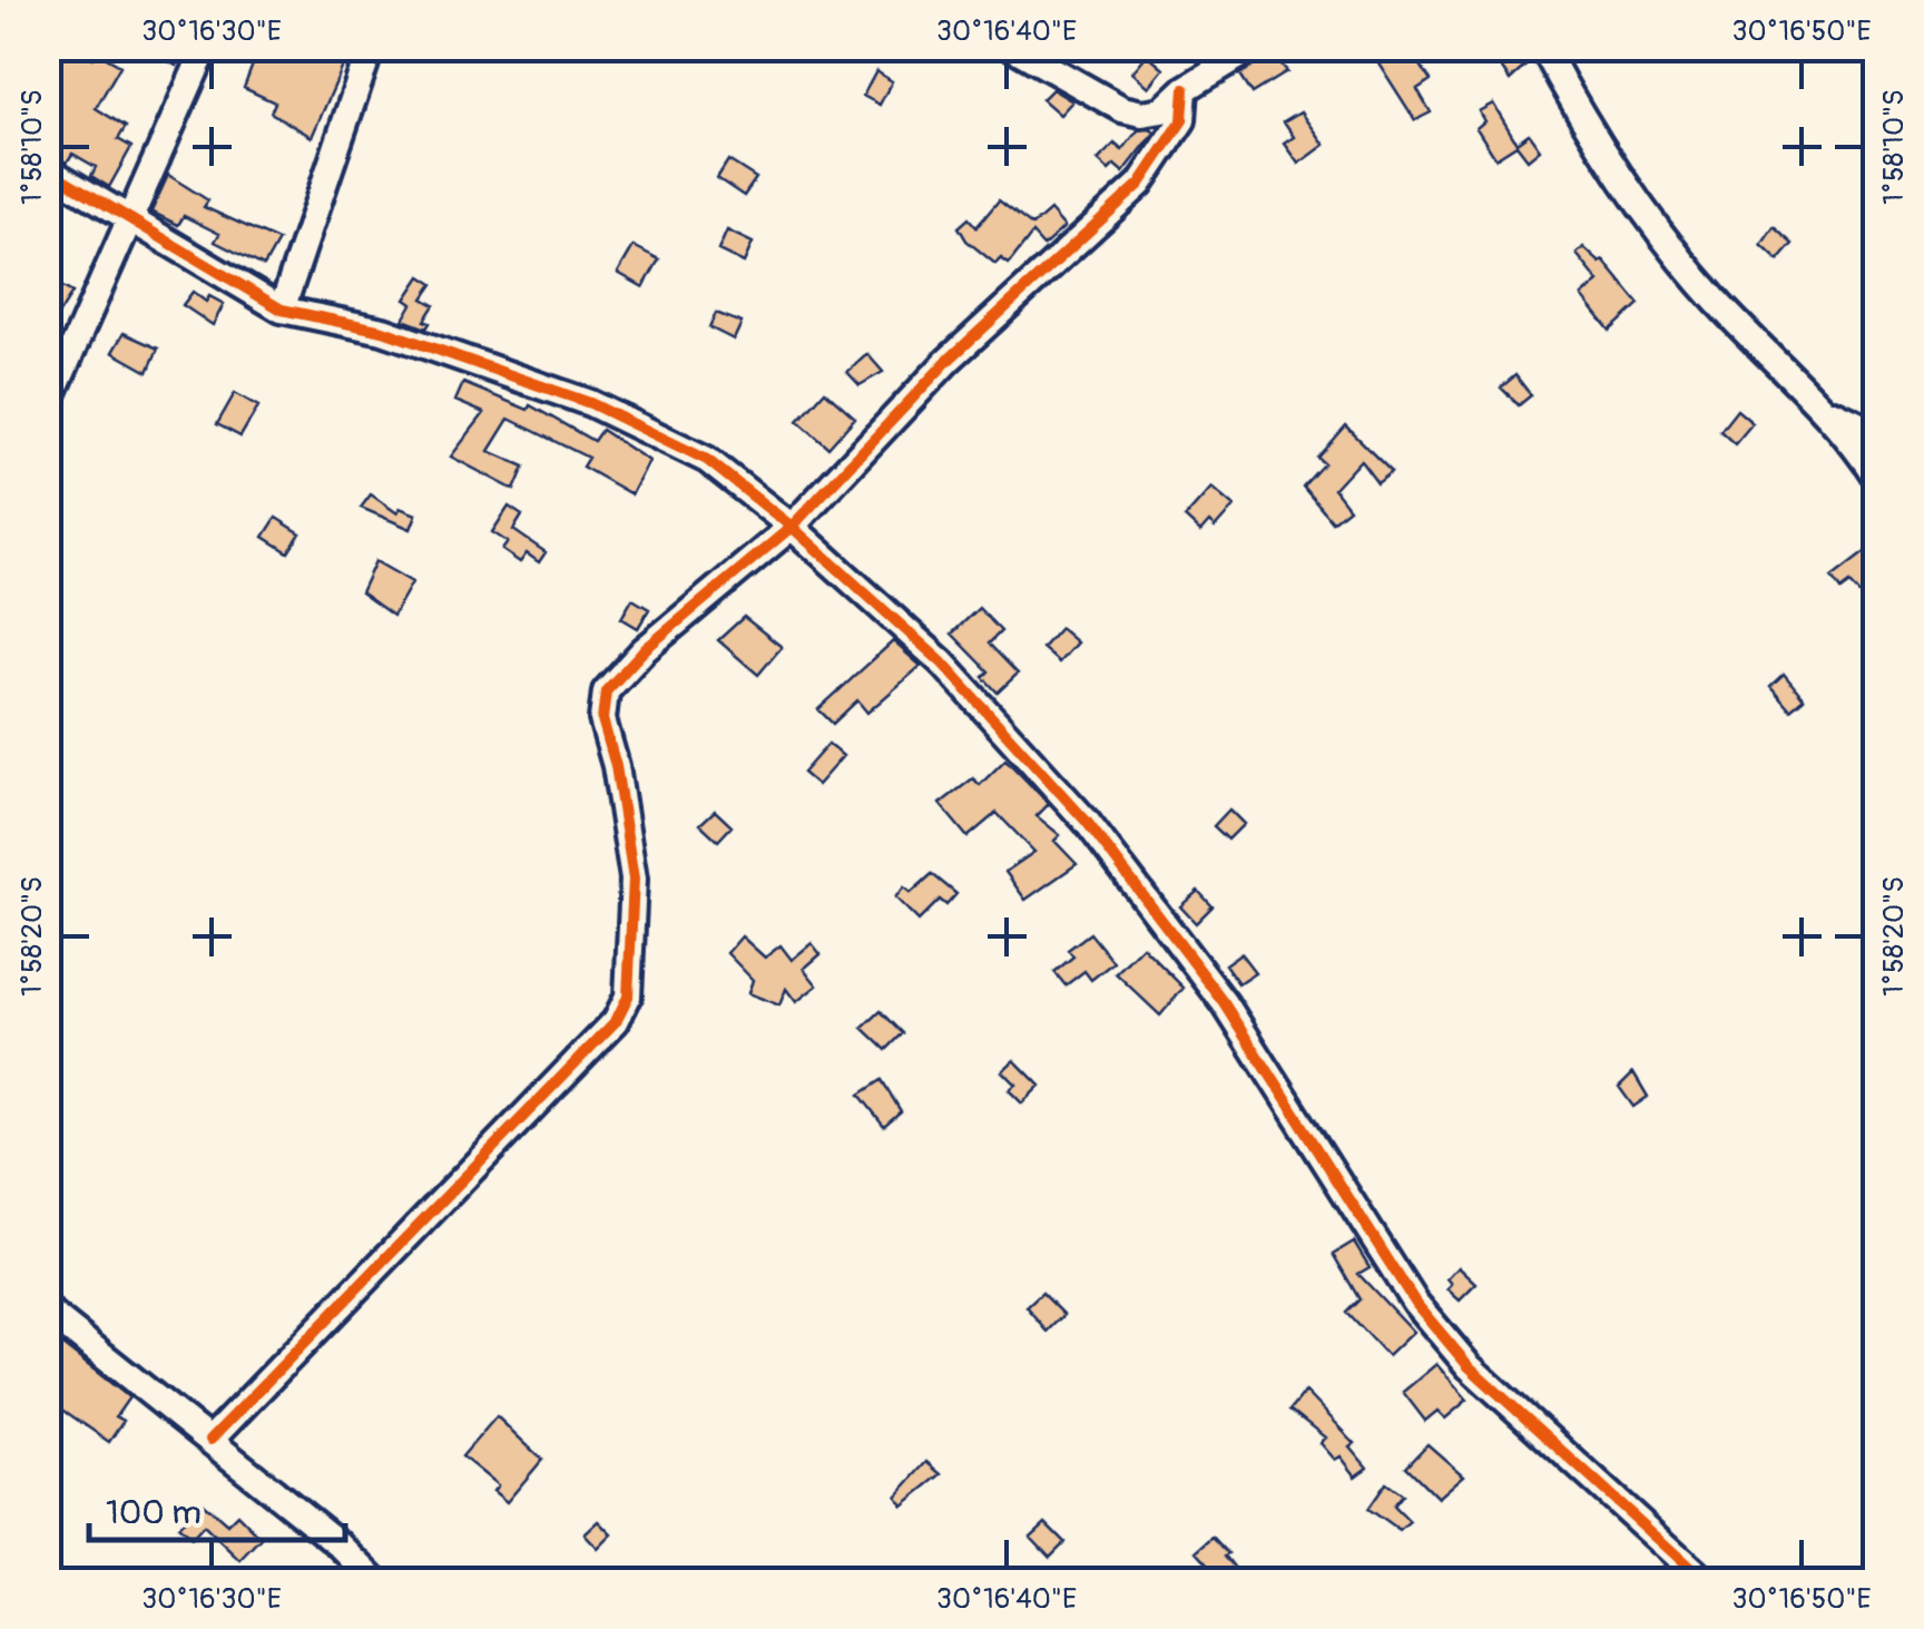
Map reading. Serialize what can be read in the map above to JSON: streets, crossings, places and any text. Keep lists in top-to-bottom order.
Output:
{
  "scale_bar": "100 m",
  "coordinates": [
    "30°16'30\"E",
    "30°16'40\"E",
    "30°16'50\"E",
    "1°58'10\"S",
    "1°58'20\"S"
  ]
}
